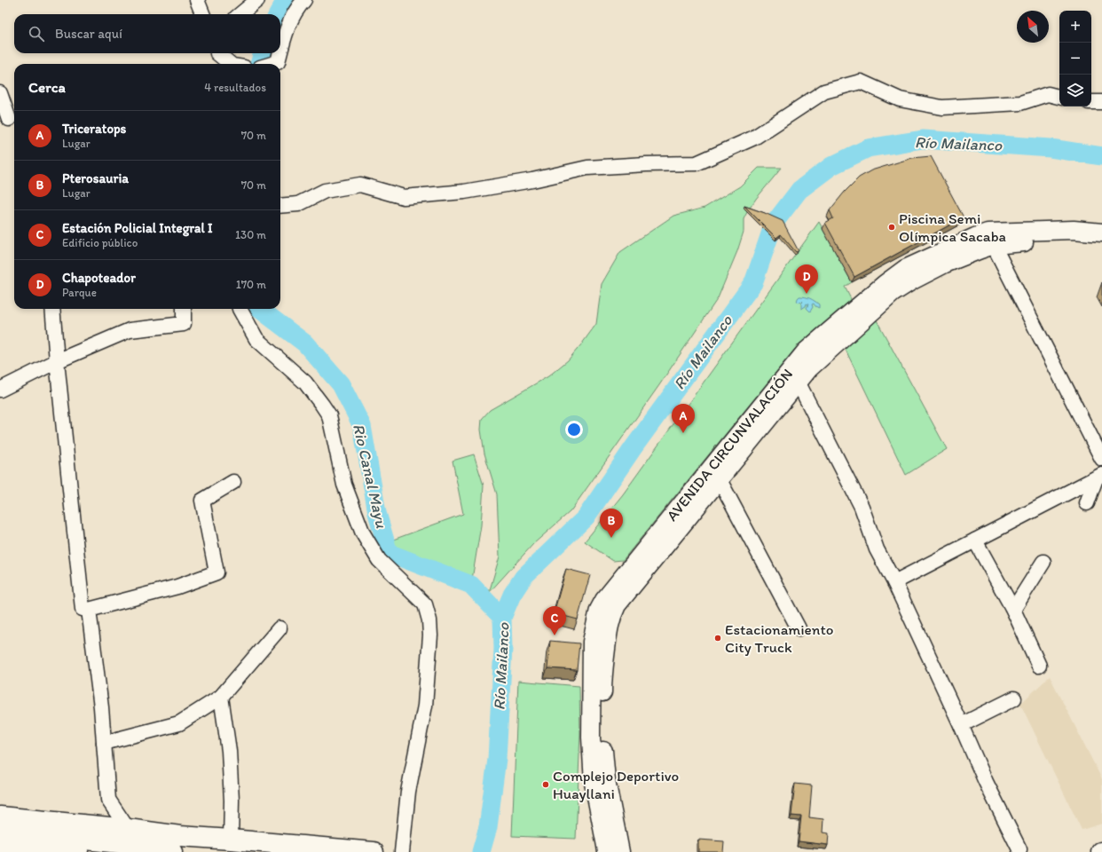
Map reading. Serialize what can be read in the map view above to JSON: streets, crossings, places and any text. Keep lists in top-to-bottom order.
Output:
{
  "streets": {
    "main road": ["AVENIDA CIRCUNVALACIÓN"]
  },
  "water": ["Río Mailanco", "Rio Canal Mayu"],
  "places": ["Piscina Semi Olímpica Sacaba", "Estacionamiento City Truck", "Complejo Deportivo Huayllani"],
  "north": "top left",
  "page": {
    "map_buttons": ["+", "−"],
    "search": "Buscar aquí",
    "heading": ["Cerca", "4 resultados"],
    "list": [
      {
        "mark": "A",
        "name": "Triceratops",
        "note": "Lugar",
        "value": "70 m"
      },
      {
        "mark": "B",
        "name": "Pterosauria",
        "note": "Lugar",
        "value": "70 m"
      },
      {
        "mark": "C",
        "name": "Estación Policial Integral I",
        "note": "Edificio público",
        "value": "130 m"
      },
      {
        "mark": "D",
        "name": "Chapoteador",
        "note": "Parque",
        "value": "170 m"
      }
    ],
    "pins": [
      "D",
      "A",
      "B",
      "C"
    ]
  }
}
